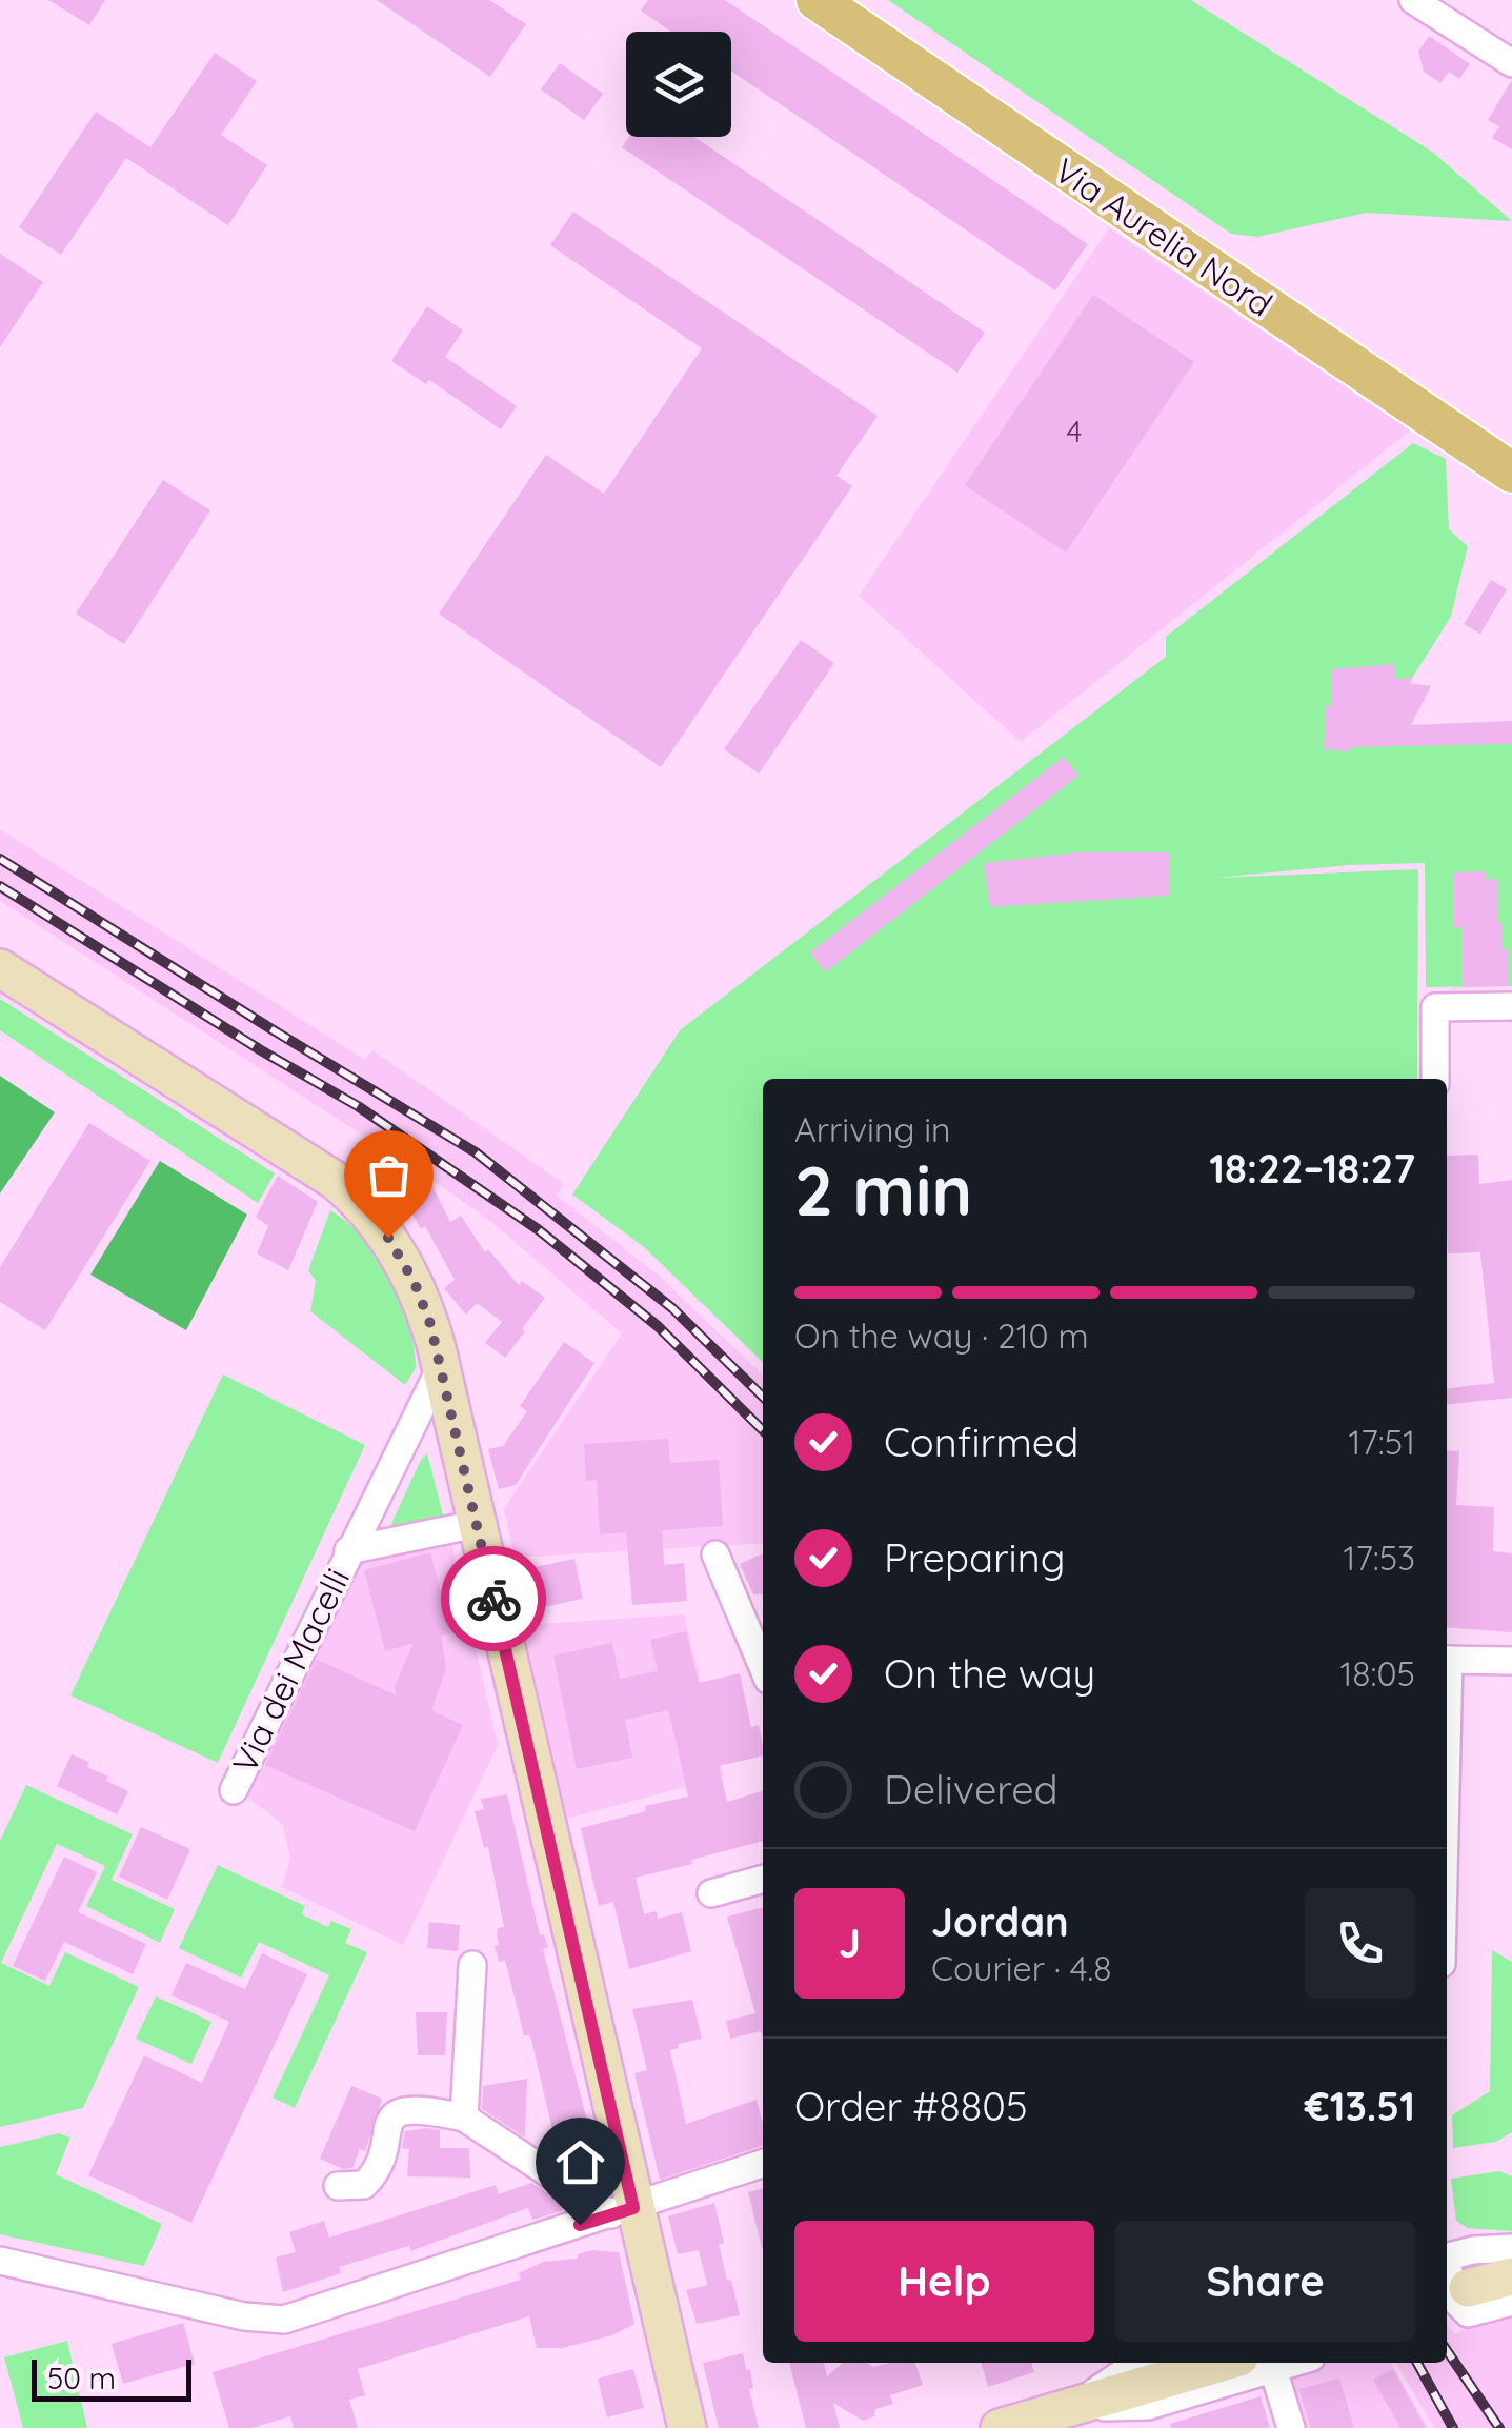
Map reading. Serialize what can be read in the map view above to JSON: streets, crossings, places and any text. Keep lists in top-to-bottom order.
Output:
{
  "streets": {
    "main road": ["Via Aurelia Nord"],
    "street": ["Via dei Macelli"]
  },
  "house_numbers": ["4"],
  "scale_bar": "50 m",
  "page": {
    "heading": ["2 min", "Arriving in", "18:22–18:27"],
    "panel": [
      "Jordan",
      "Courier · 4.8",
      "Order #8805",
      "€13.51"
    ],
    "bar": "On the way · 210 m",
    "list": [
      ["Confirmed", "17:51"],
      ["Preparing", "17:53"],
      ["On the way", "18:05"],
      "Delivered"
    ],
    "round": "J",
    "buttons": ["Help", "Share"],
    "scale": "50 m"
  }
}
